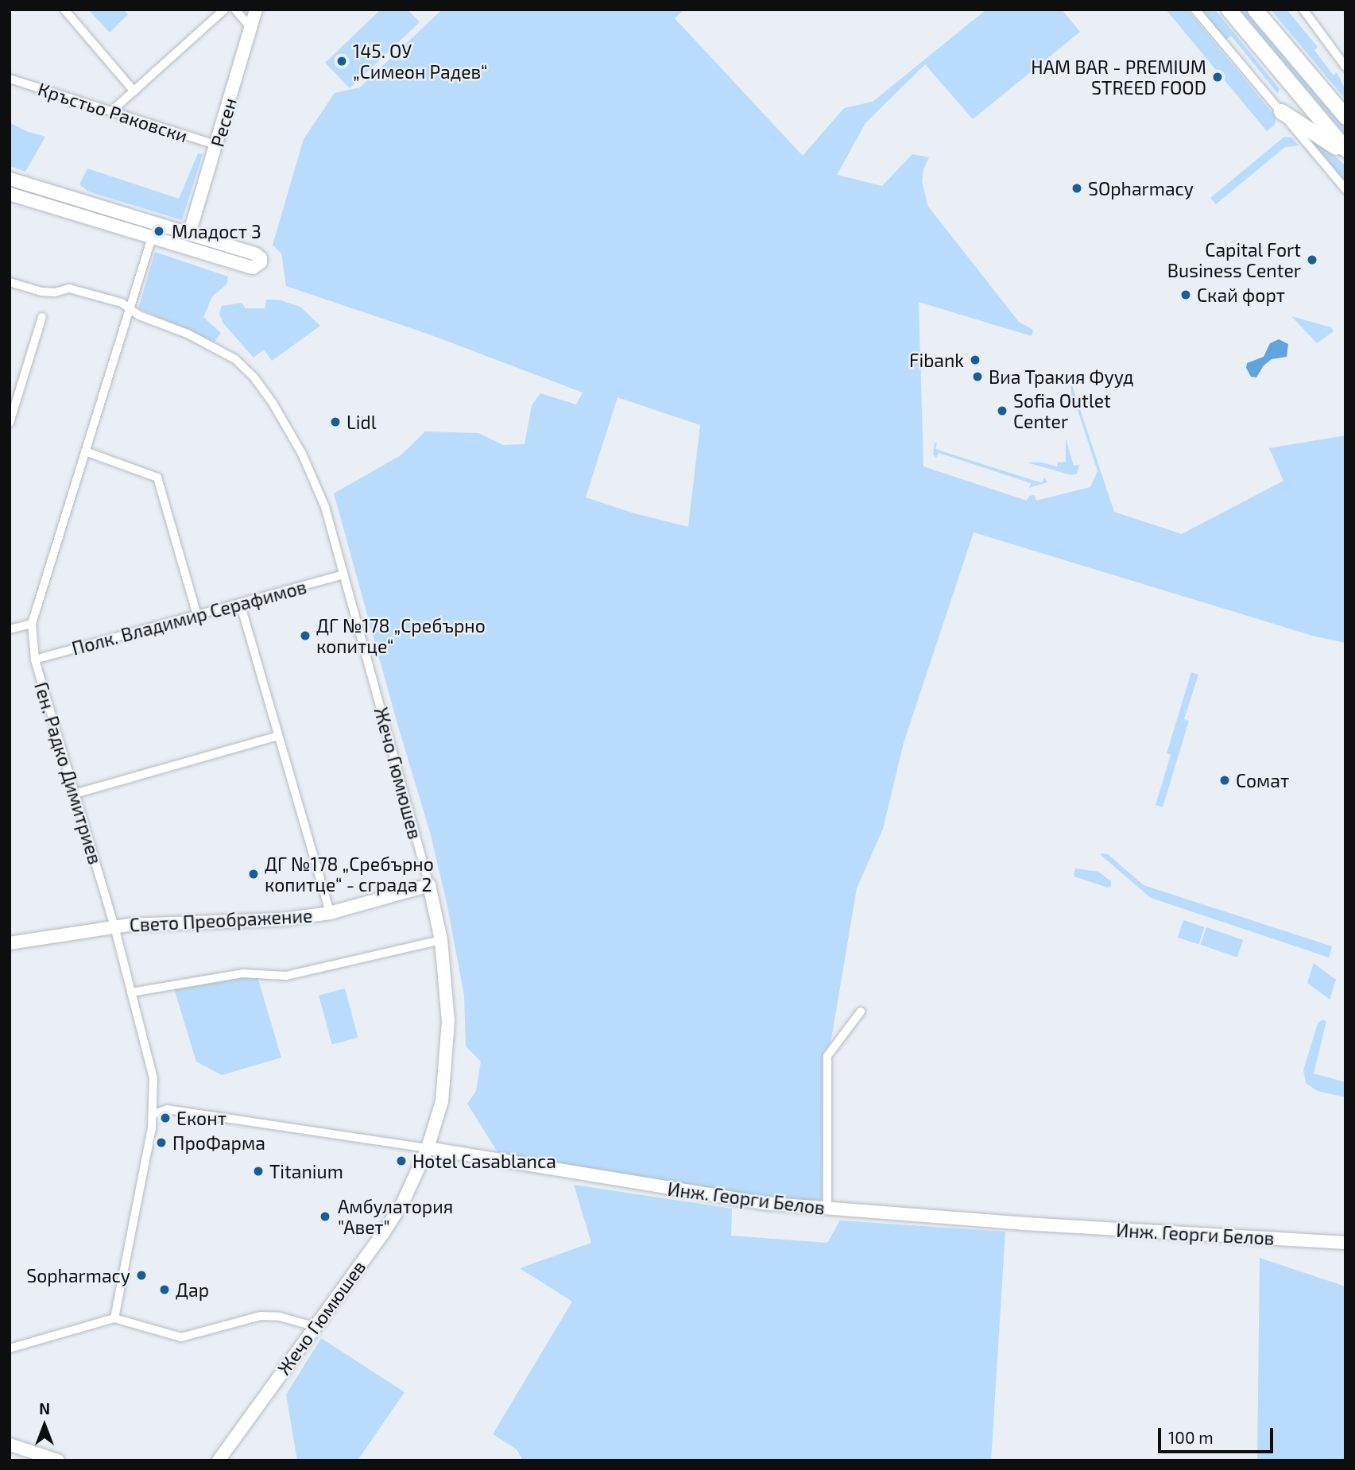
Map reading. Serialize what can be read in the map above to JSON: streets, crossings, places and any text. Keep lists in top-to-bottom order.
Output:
{
  "streets": {
    "street": [
      "Кръстьо Раковски",
      "Ресен",
      "Полк. Владимир Серафимов",
      "Ген. Радко Димитриев",
      "Жечо Гюмюшев",
      "Свето Преображение",
      "Инж. Георги Белов"
    ]
  },
  "crossings": [
    ["Кръстьо Раковски", "Ресен"],
    ["Полк. Владимир Серафимов", "Ген. Радко Димитриев"],
    ["Полк. Владимир Серафимов", "Жечо Гюмюшев"],
    ["Ген. Радко Димитриев", "Жечо Гюмюшев"],
    ["Ген. Радко Димитриев", "Свето Преображение"],
    ["Ген. Радко Димитриев", "Инж. Георги Белов"],
    ["Жечо Гюмюшев", "Свето Преображение"],
    ["Жечо Гюмюшев", "Инж. Георги Белов"]
  ],
  "places": [
    "145. ОУ „Симеон Радев“",
    "HAM BAR - PREMIUM STREED FOOD",
    "SOpharmacy",
    "Младост 3",
    "Capital Fort Business Center",
    "Скай форт",
    "Fibank",
    "Виа Тракия Фууд",
    "Sofia Outlet Center",
    "Lidl",
    "ДГ №178 „Сребърно копитце“",
    "Сомат",
    "ДГ №178 „Сребърно копитце“ - сграда 2",
    "Еконт",
    "ПроФарма",
    "Hotel Casablanca",
    "Titanium",
    "Амбулатория \"Авет\"",
    "Sopharmacy",
    "Дар"
  ],
  "scale_bar": "100 m",
  "north": "top"
}
